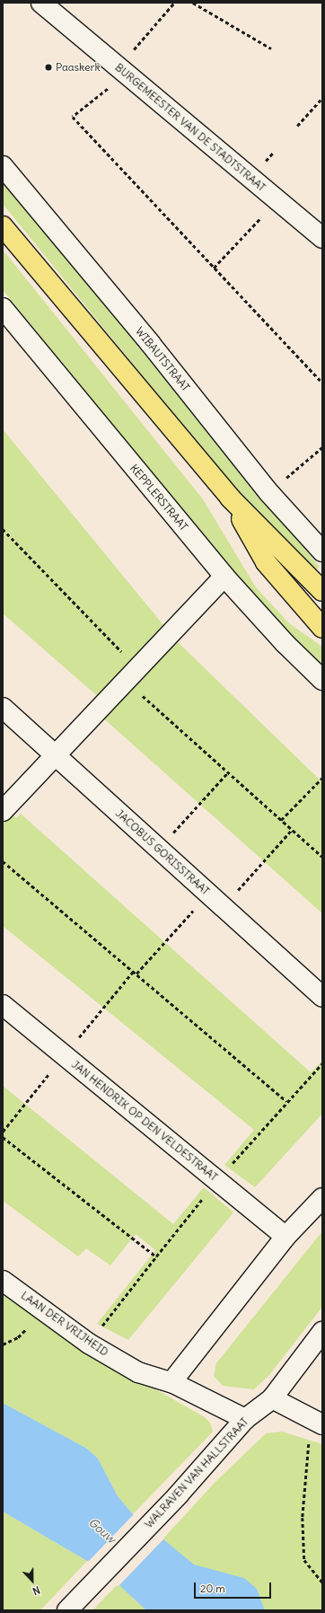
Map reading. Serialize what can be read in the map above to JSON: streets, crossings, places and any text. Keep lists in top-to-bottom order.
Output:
{
  "streets": {
    "street": [
      "BURGEMEESTER VAN DE STADTSTRAAT",
      "WIBAUTSTRAAT",
      "KEPPLERSTRAAT",
      "JACOBUS GORISSTRAAT",
      "JAN HENDRIK OP DEN VELDESTRAAT",
      "LAAN DER VRIJHEID",
      "WALRAVEN VAN HALLSTRAAT"
    ]
  },
  "crossings": [
    ["LAAN DER VRIJHEID", "WALRAVEN VAN HALLSTRAAT"]
  ],
  "water": ["Gouw"],
  "places": ["Paaskerk"],
  "scale_bar": "20 m",
  "north": "bottom"
}
